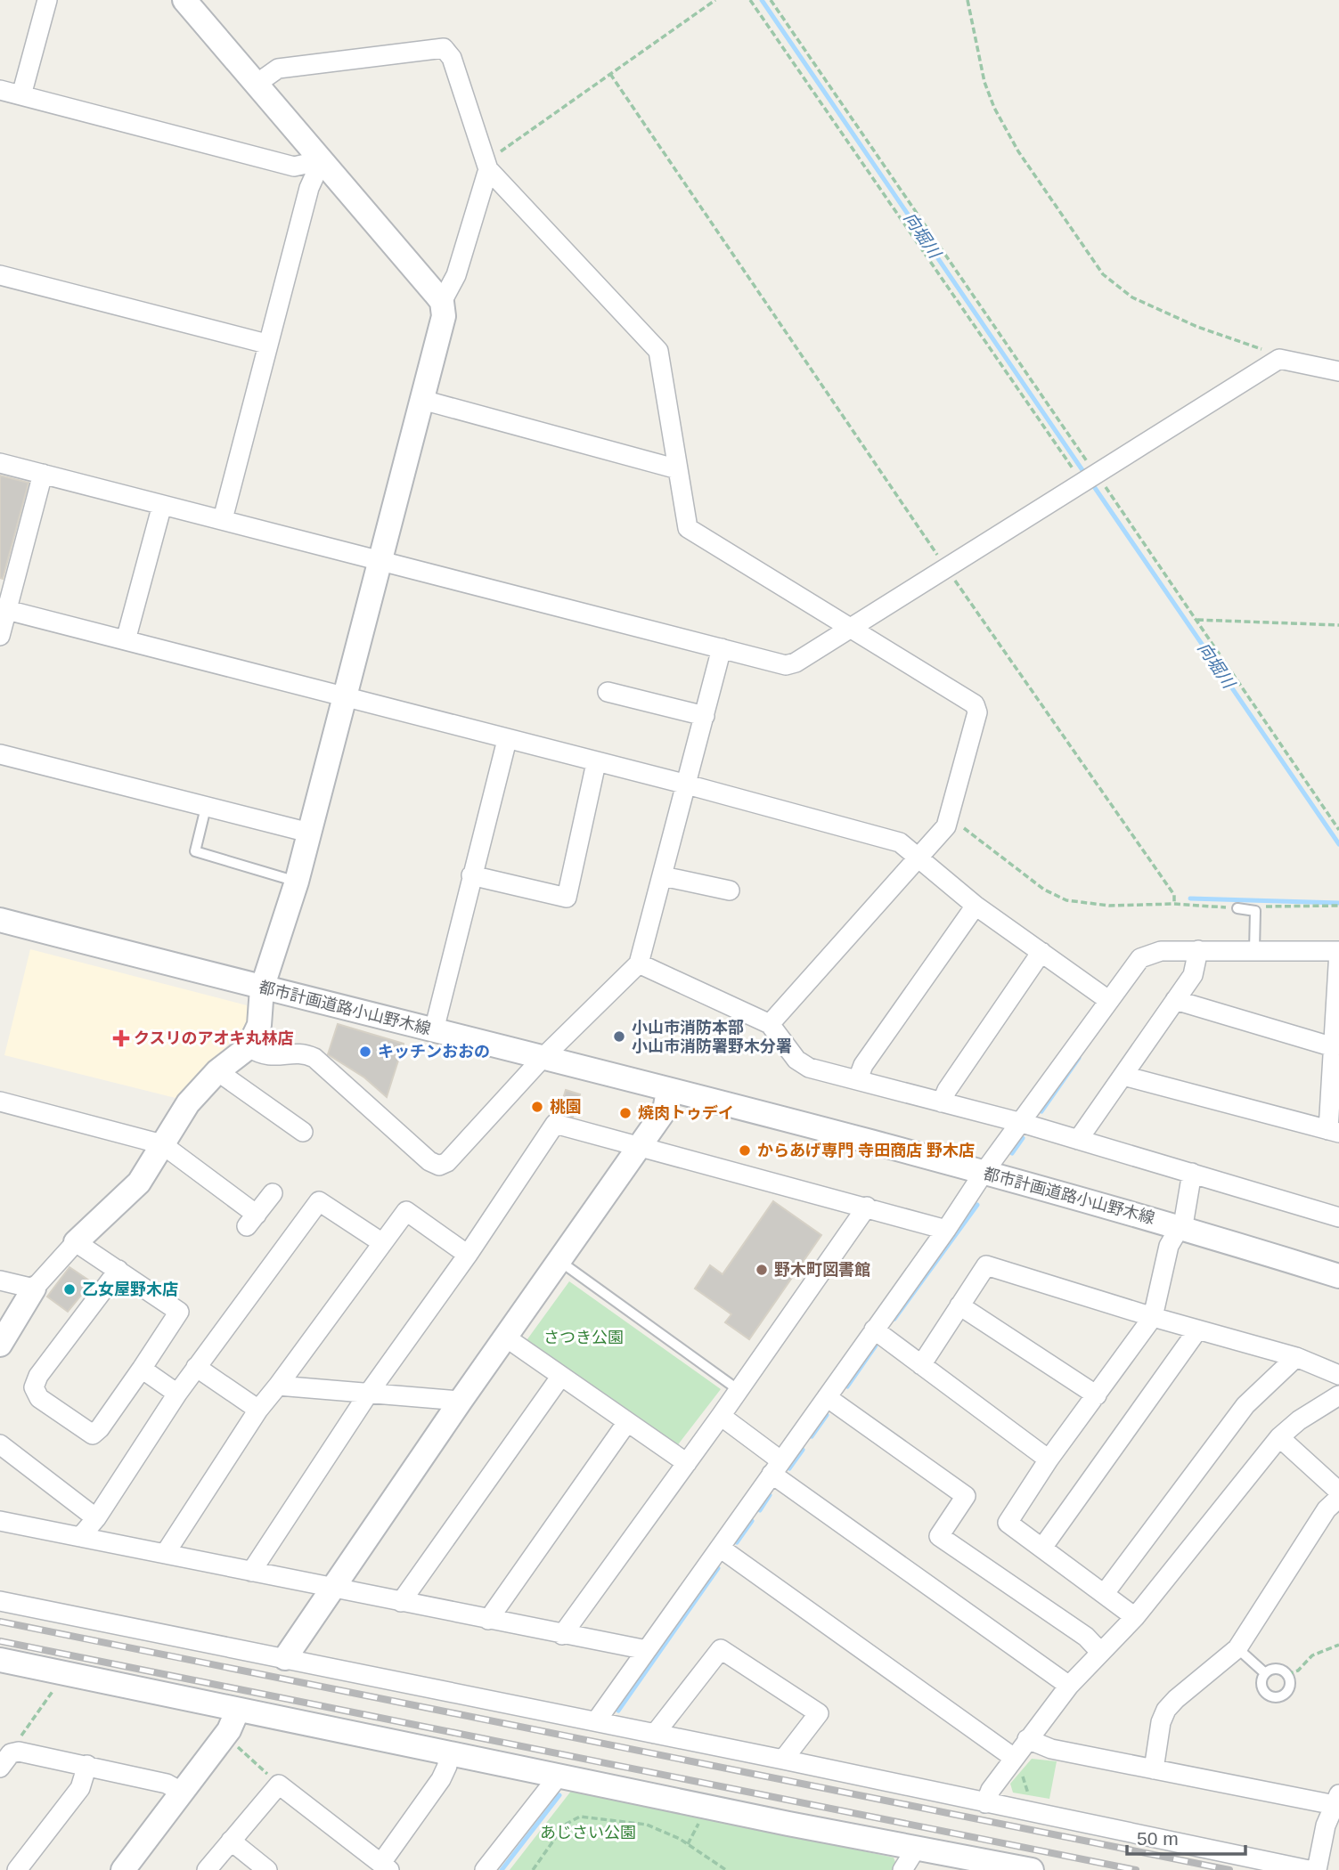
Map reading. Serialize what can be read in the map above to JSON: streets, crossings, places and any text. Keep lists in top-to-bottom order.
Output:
{
  "streets": {
    "street": ["都市計画道路小山野木線"]
  },
  "water": ["向堀川"],
  "parks": ["さつき公園", "あじさい公園"],
  "places": {
    "other": [
      "小山市消防本部 小山市消防署野木分署",
      "キッチンおおの",
      "桃園",
      "焼肉トゥデイ",
      "からあげ専門 寺田商店 野木店",
      "野木町図書館",
      "乙女屋野木店"
    ],
    "health": ["クスリのアオキ丸林店"]
  },
  "scale_bar": "50 m"
}
